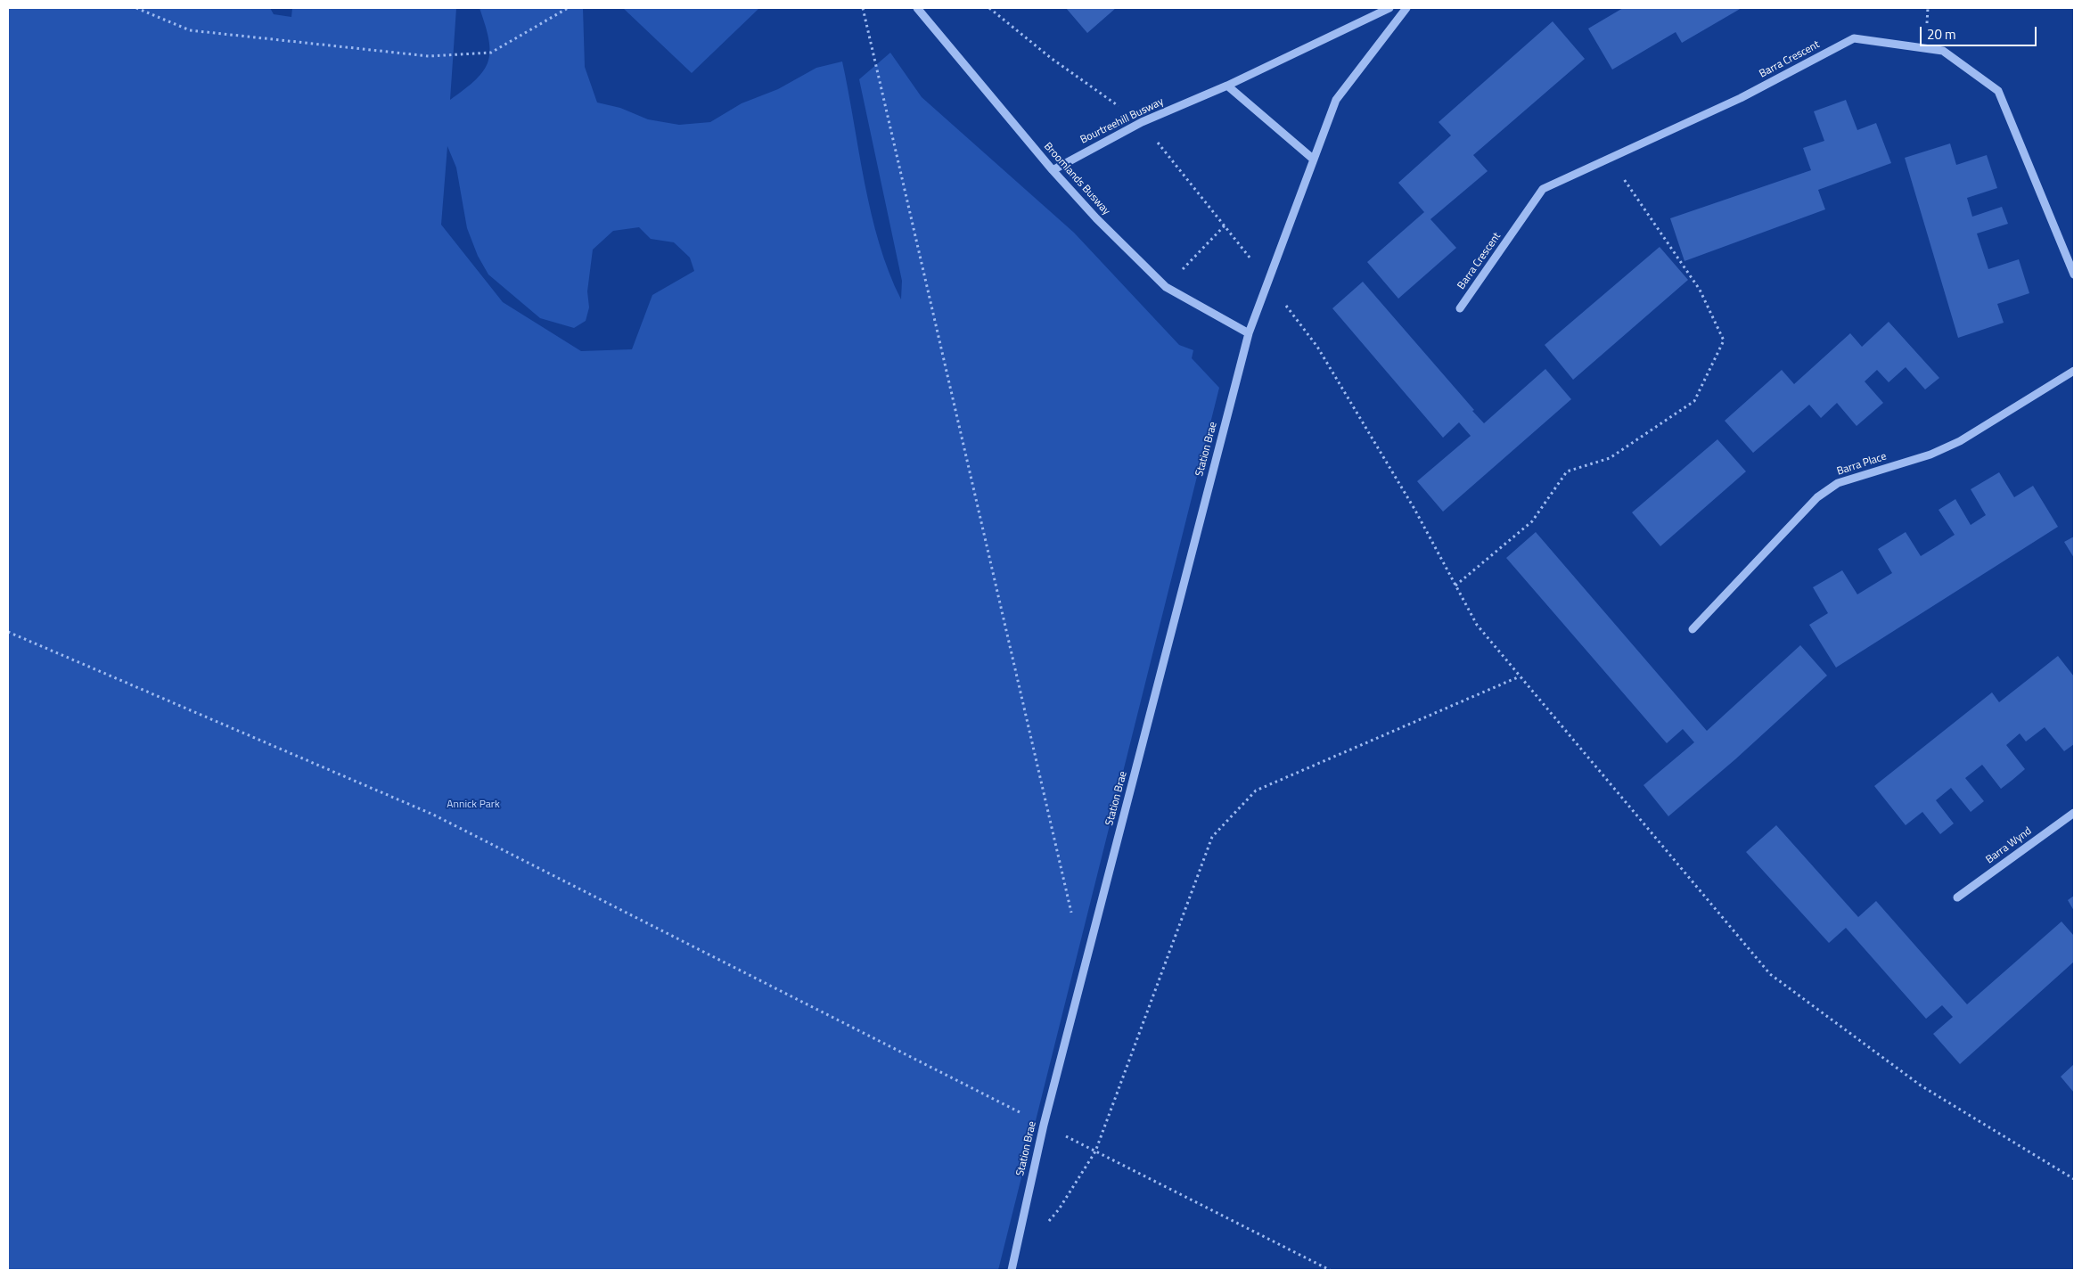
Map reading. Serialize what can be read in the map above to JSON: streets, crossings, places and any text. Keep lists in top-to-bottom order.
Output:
{
  "streets": {
    "street": [
      "Barra Crescent",
      "Bourtreehill Busway",
      "Broomlands Busway",
      "Station Brae",
      "Barra Place",
      "Barra Wynd"
    ]
  },
  "crossings": [
    ["Bourtreehill Busway", "Broomlands Busway"],
    ["Broomlands Busway", "Station Brae"]
  ],
  "parks": ["Annick Park"],
  "scale_bar": "20 m"
}
